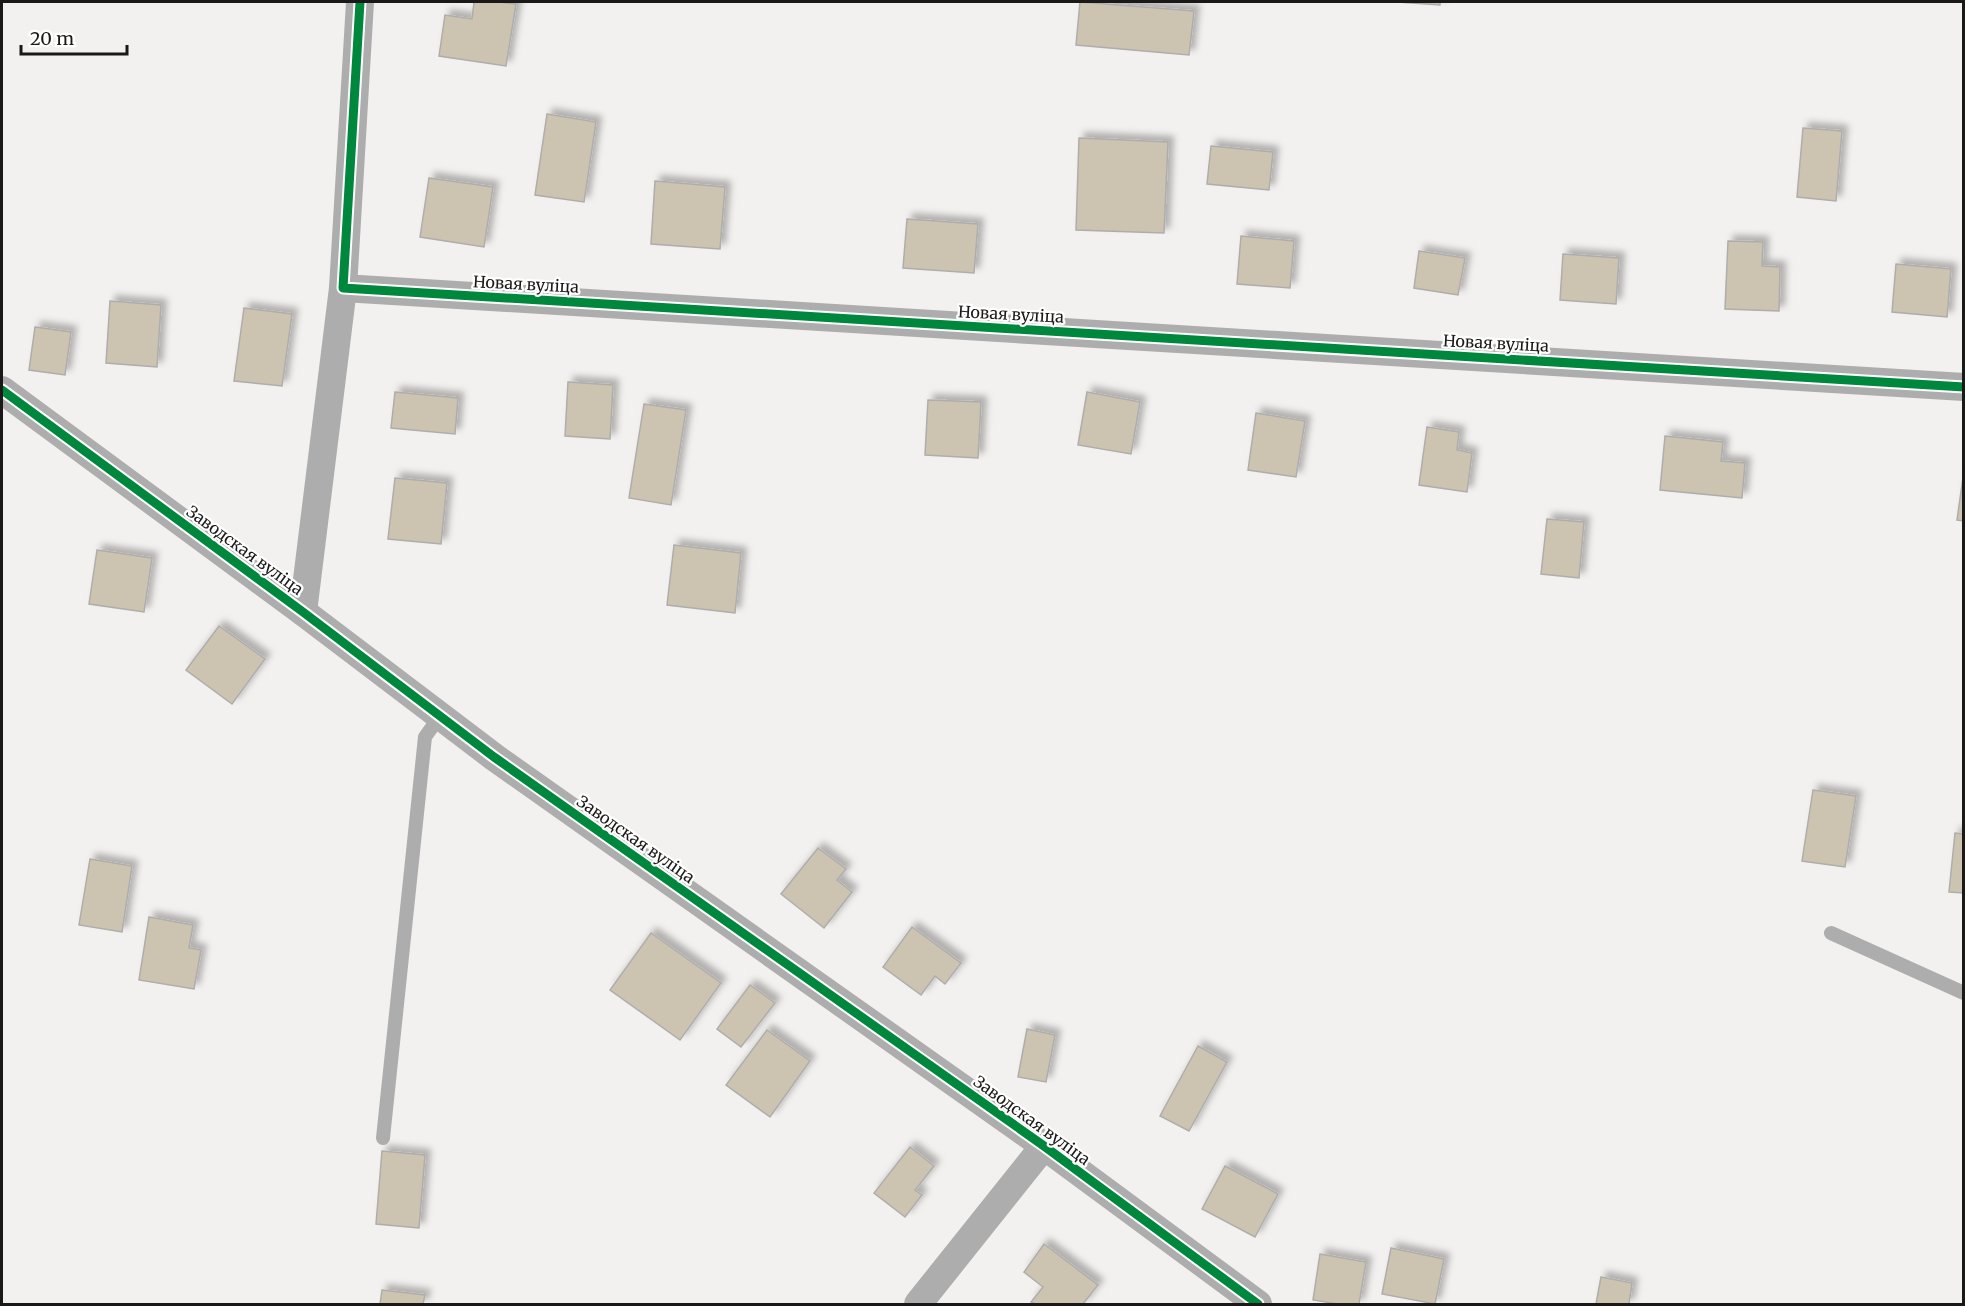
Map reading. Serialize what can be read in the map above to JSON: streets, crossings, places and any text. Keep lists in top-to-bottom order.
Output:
{
  "streets": {
    "street": ["Новая вуліца", "Заводская вуліца"]
  },
  "scale_bar": "20 m"
}
